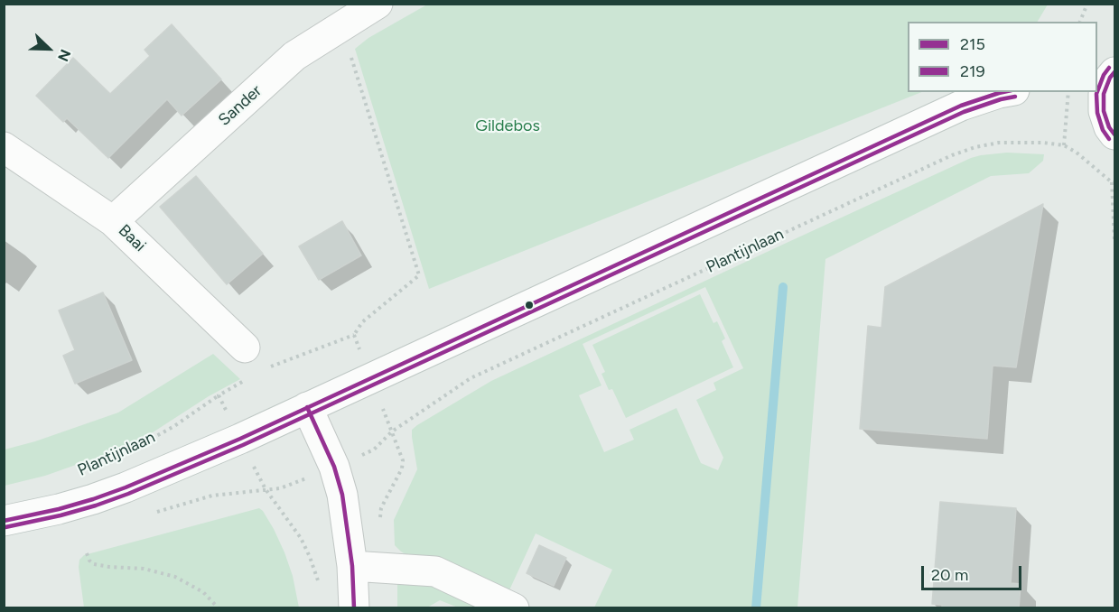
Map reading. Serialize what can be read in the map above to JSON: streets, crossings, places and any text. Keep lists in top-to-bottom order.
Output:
{
  "streets": {
    "main road": ["Sander", "Baai", "Plantijnlaan"]
  },
  "crossings": [
    ["Sander", "Baai"]
  ],
  "parks": ["Gildebos"],
  "lines": ["transit line 219", "transit line 215"],
  "legend": ["215", "219"],
  "scale_bar": "20 m",
  "north": "bottom right"
}
